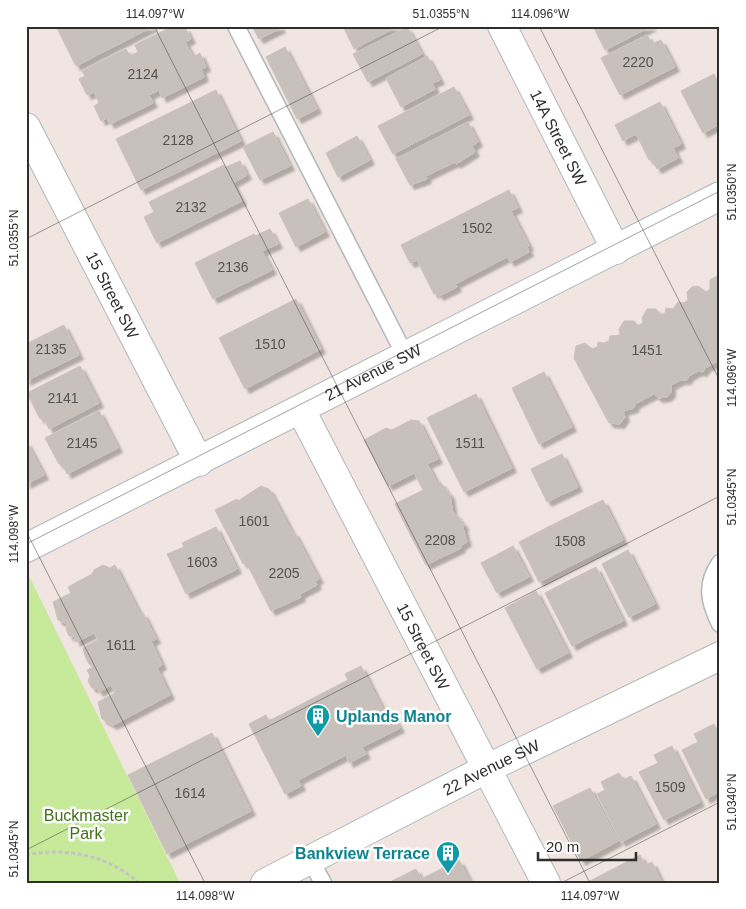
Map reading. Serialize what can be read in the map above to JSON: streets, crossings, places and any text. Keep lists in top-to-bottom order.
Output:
{
  "streets": {
    "street": [
      "14A Street SW",
      "15 Street SW",
      "21 Avenue SW",
      "22 Avenue SW"
    ]
  },
  "crossings": [
    ["14A Street SW", "21 Avenue SW"],
    ["15 Street SW", "21 Avenue SW"],
    ["15 Street SW", "22 Avenue SW"]
  ],
  "parks": ["Buckmaster Park"],
  "places": {
    "building": ["Uplands Manor", "Bankview Terrace"]
  },
  "house_numbers": [
    "2220",
    "2124",
    "2128",
    "2132",
    "1502",
    "2136",
    "1510",
    "2135",
    "1451",
    "2141",
    "2145",
    "1511",
    "1601",
    "2208",
    "1508",
    "1603",
    "2205",
    "1611",
    "1509",
    "1614"
  ],
  "scale_bar": "20 m",
  "coordinates": [
    "114.097°W",
    "51.0355°N",
    "114.096°W",
    "51.0350°N",
    "51.0345°N",
    "114.098°W",
    "51.0340°N"
  ]
}
